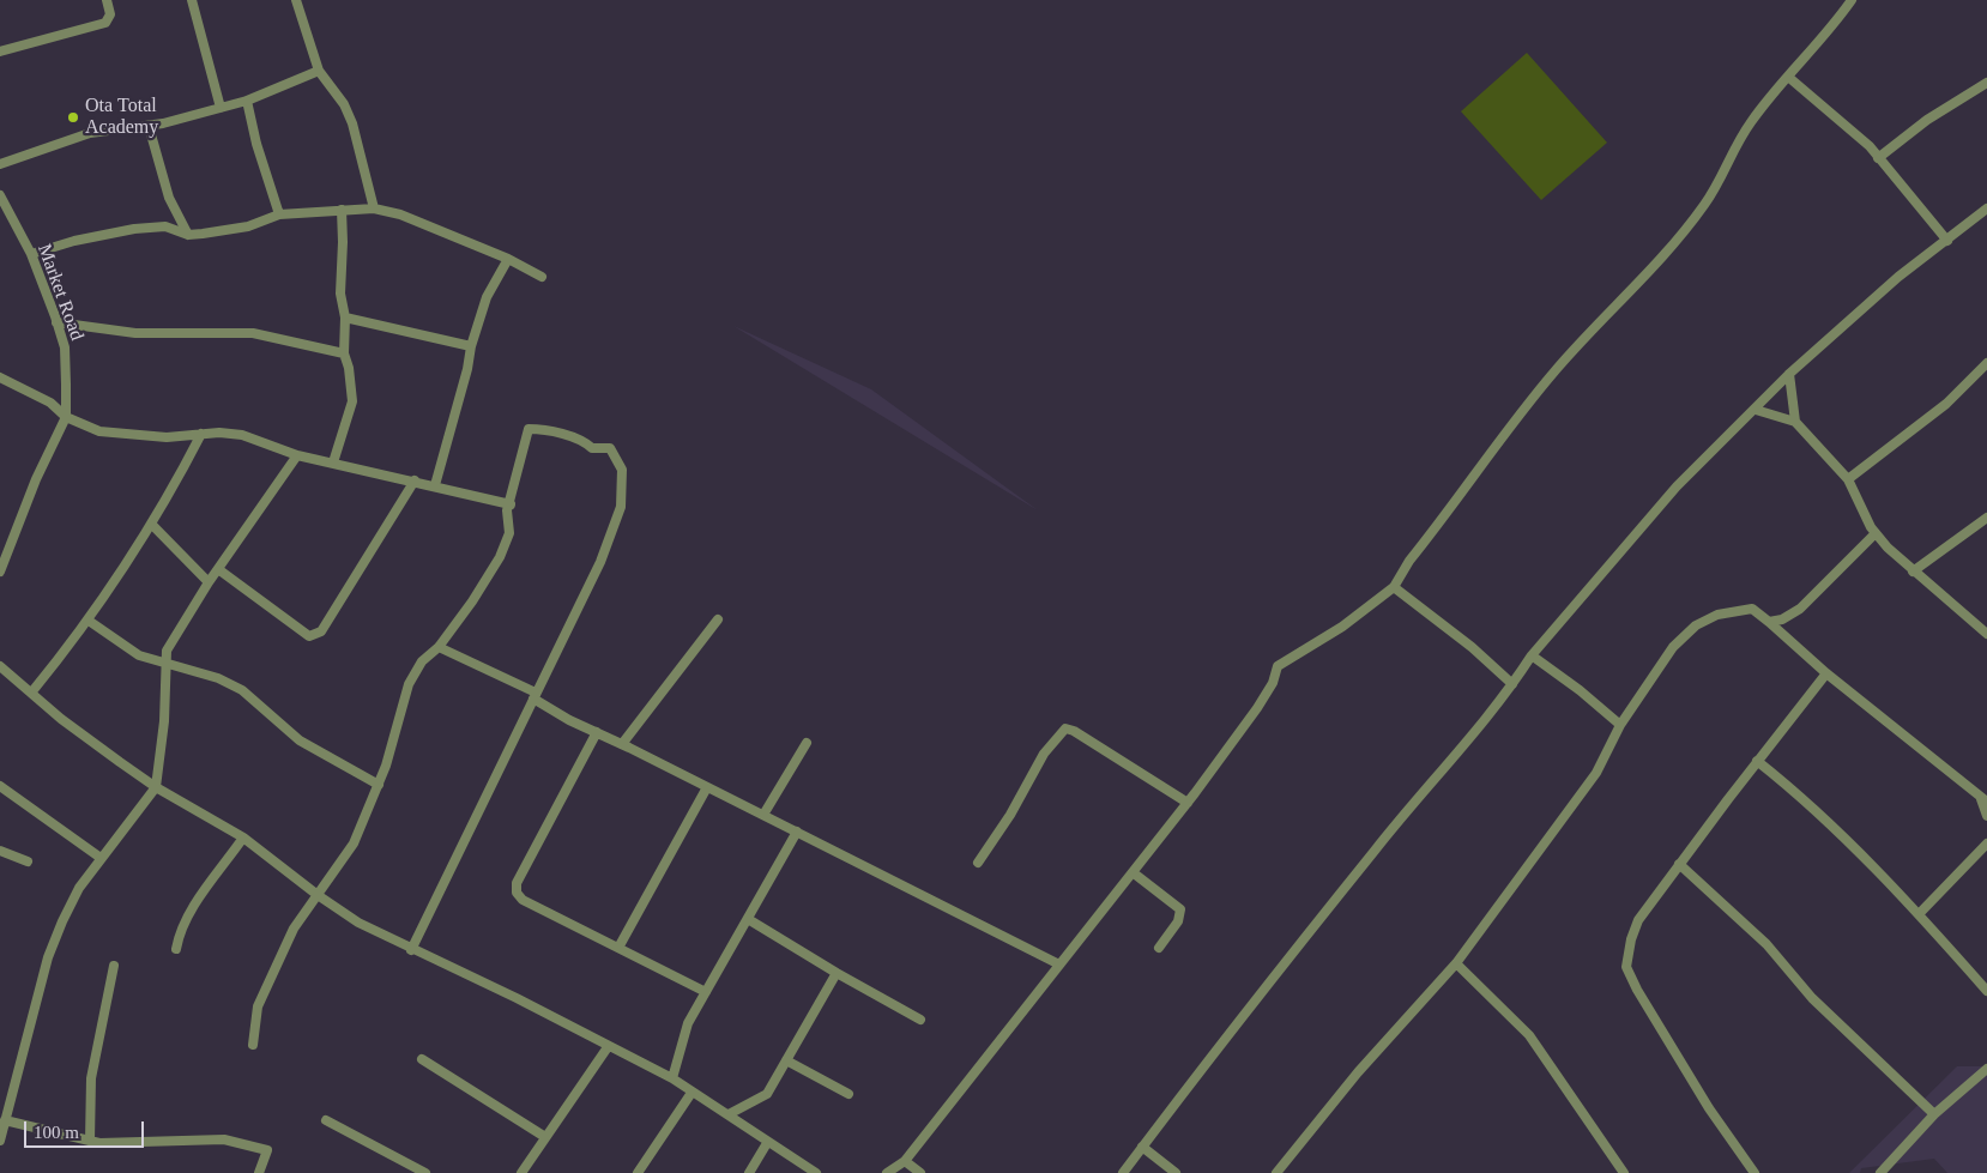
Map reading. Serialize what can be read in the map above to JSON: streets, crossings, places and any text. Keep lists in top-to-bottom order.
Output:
{
  "streets": {
    "street": ["Market Road"]
  },
  "places": ["Ota Total Academy"],
  "scale_bar": "100 m"
}
